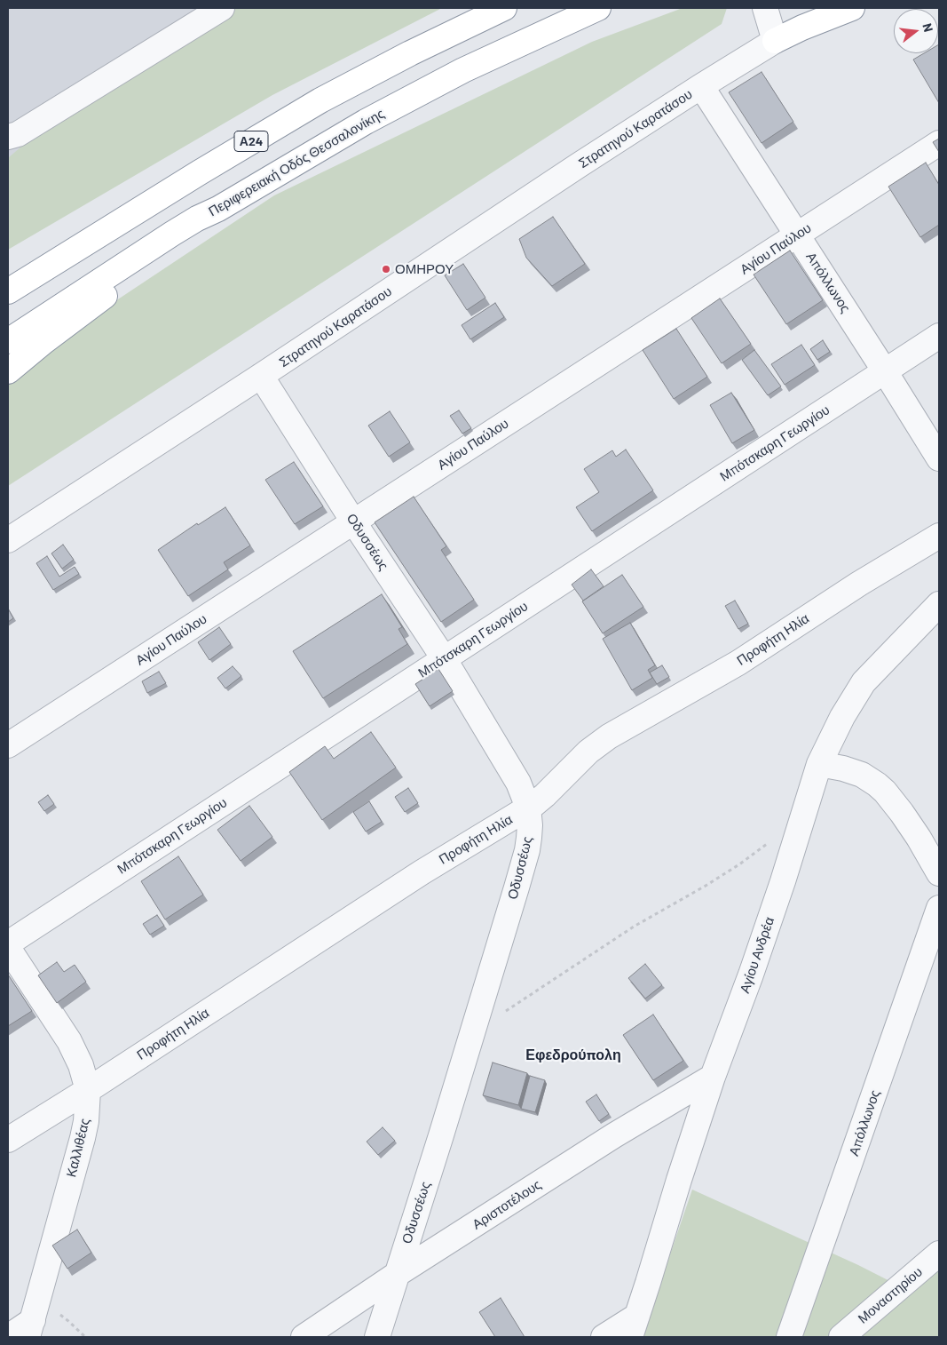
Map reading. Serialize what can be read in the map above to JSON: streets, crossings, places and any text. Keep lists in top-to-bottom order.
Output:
{
  "streets": {
    "highway": ["Α24", "Περιφερειακή Οδός Θεσσαλονίκης"],
    "street": [
      "Στρατηγού Καρατάσου",
      "Αγίου Παύλου",
      "Απόλλωνος",
      "Μπότσκαρη Γεωργίου",
      "Οδυσσέως",
      "Προφήτη Ηλία",
      "Αγίου Ανδρέα",
      "Καλλιθέας",
      "Αριστοτέλους",
      "Μοναστηρίου"
    ]
  },
  "crossings": [
    ["Στρατηγού Καρατάσου", "Απόλλωνος"],
    ["Στρατηγού Καρατάσου", "Οδυσσέως"],
    ["Αγίου Παύλου", "Απόλλωνος"],
    ["Αγίου Παύλου", "Οδυσσέως"],
    ["Απόλλωνος", "Μπότσκαρη Γεωργίου"],
    ["Μπότσκαρη Γεωργίου", "Οδυσσέως"],
    ["Οδυσσέως", "Προφήτη Ηλία"],
    ["Οδυσσέως", "Αριστοτέλους"],
    ["Προφήτη Ηλία", "Καλλιθέας"],
    ["Αγίου Ανδρέα", "Αριστοτέλους"]
  ],
  "districts": ["Εφεδρούπολη"],
  "places": ["ΟΜΗΡΟΥ"],
  "north": "right"
}
